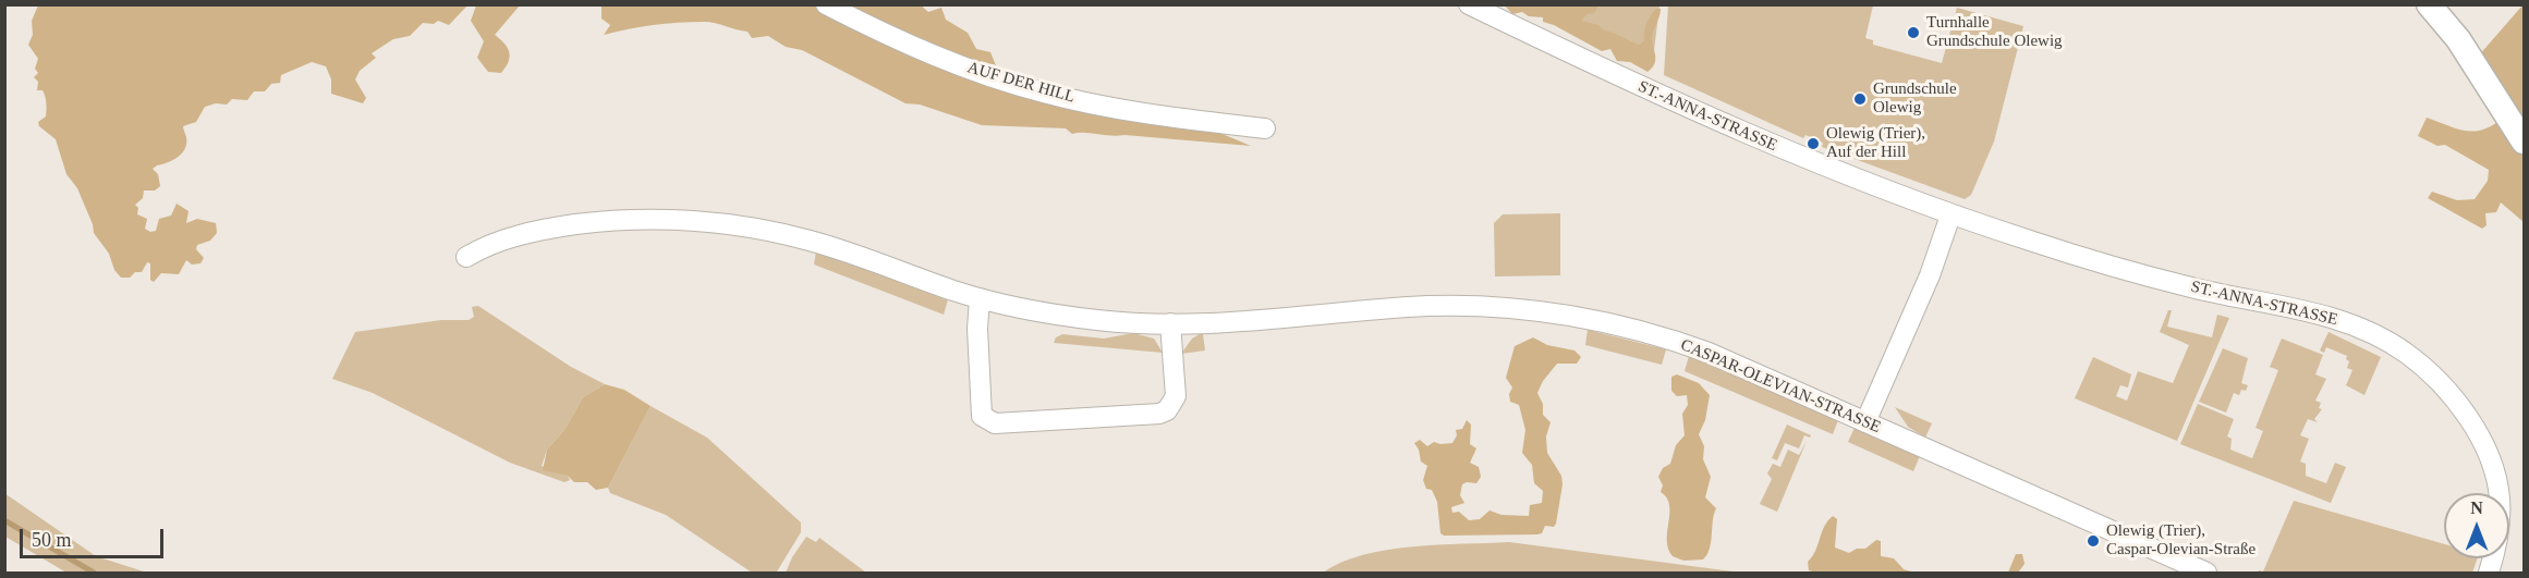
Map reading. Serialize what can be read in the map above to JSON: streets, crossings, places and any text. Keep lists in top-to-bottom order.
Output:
{
  "streets": {
    "street": ["AUF DER HILL", "ST.-ANNA-STRASSE", "CASPAR-OLEVIAN-STRASSE"]
  },
  "places": [
    "Turnhalle Grundschule Olewig",
    "Grundschule Olewig",
    "Olewig (Trier), Auf der Hill",
    "Olewig (Trier), Caspar-Olevian-Straße"
  ],
  "scale_bar": "50 m",
  "north": "top"
}
